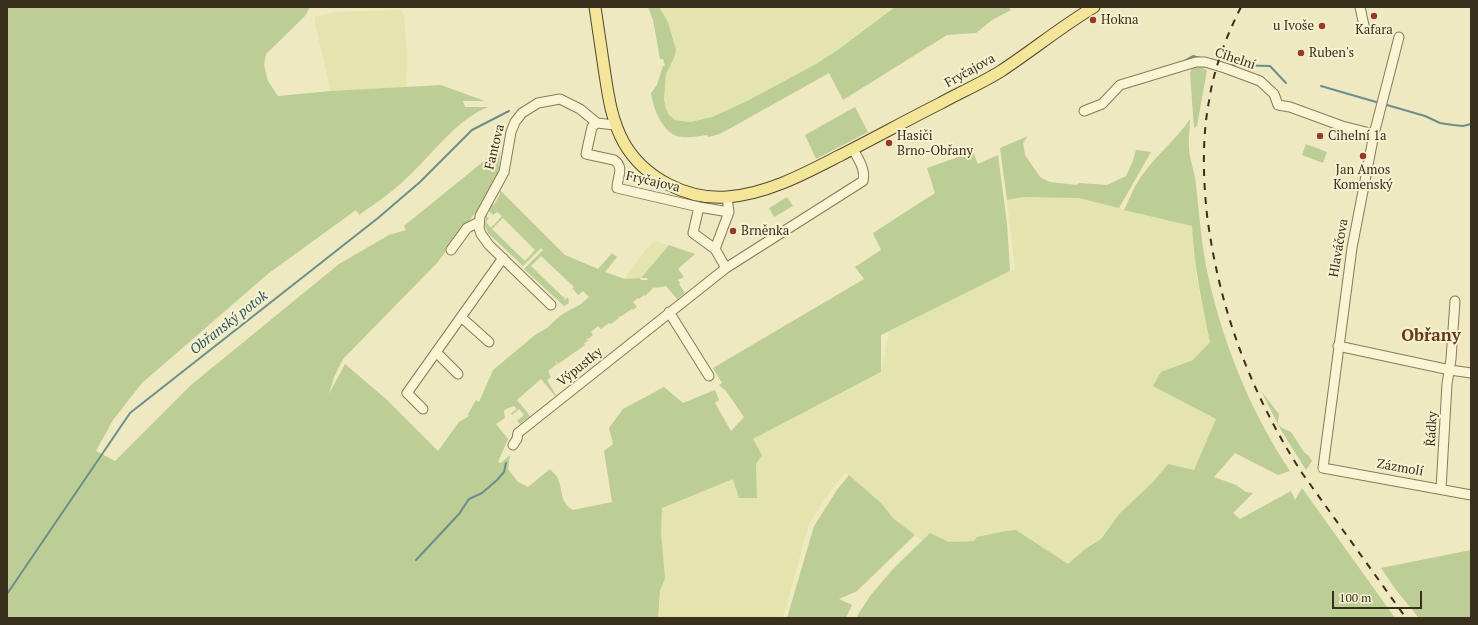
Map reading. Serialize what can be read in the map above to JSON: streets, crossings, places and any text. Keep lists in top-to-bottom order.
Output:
{
  "streets": {
    "main road": ["Fryčajova"],
    "street": [
      "Cihelní",
      "Fantova",
      "Hlaváčova",
      "Výpustky",
      "Řádky",
      "Zázmolí"
    ]
  },
  "crossings": [
    ["Cihelní", "Hlaváčova"],
    ["Fryčajova", "Fantova"],
    ["Hlaváčova", "Zázmolí"],
    ["Řádky", "Zázmolí"]
  ],
  "districts": ["Obřany"],
  "water": ["Obřanský potok"],
  "places": [
    "Kafara",
    "Hokna",
    "u Ivoše",
    "Ruben's",
    "Cihelní 1a",
    "Hasiči Brno-Obřany",
    "Jan Amos Komenský",
    "Brněnka"
  ],
  "scale_bar": "100 m"
}
